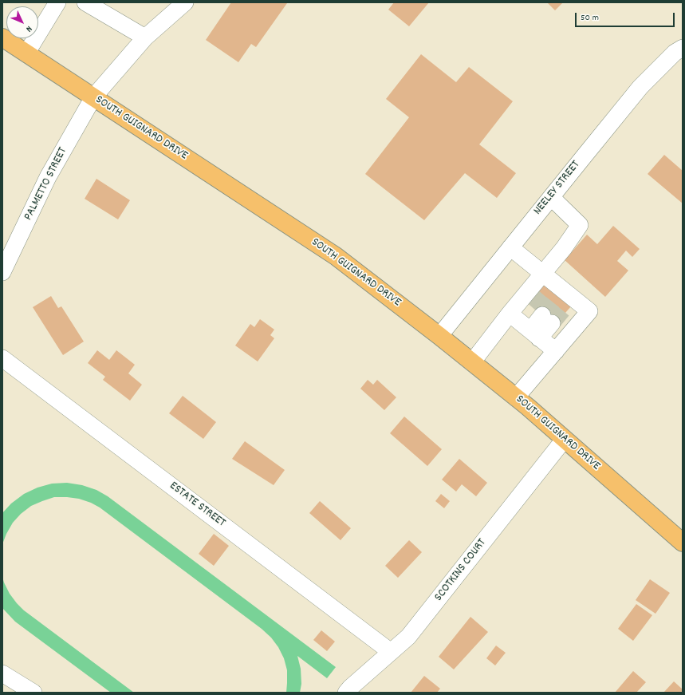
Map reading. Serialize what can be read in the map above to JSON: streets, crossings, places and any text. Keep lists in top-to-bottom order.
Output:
{
  "streets": {
    "highway": ["SOUTH GUIGNARD DRIVE"],
    "street": [
      "PALMETTO STREET",
      "NEELEY STREET",
      "ESTATE STREET",
      "SCOTKINS COURT"
    ]
  },
  "crossings": [
    ["SOUTH GUIGNARD DRIVE", "PALMETTO STREET"],
    ["SOUTH GUIGNARD DRIVE", "NEELEY STREET"],
    ["SOUTH GUIGNARD DRIVE", "SCOTKINS COURT"],
    ["ESTATE STREET", "SCOTKINS COURT"]
  ],
  "scale_bar": "50 m",
  "north": "bottom right"
}
